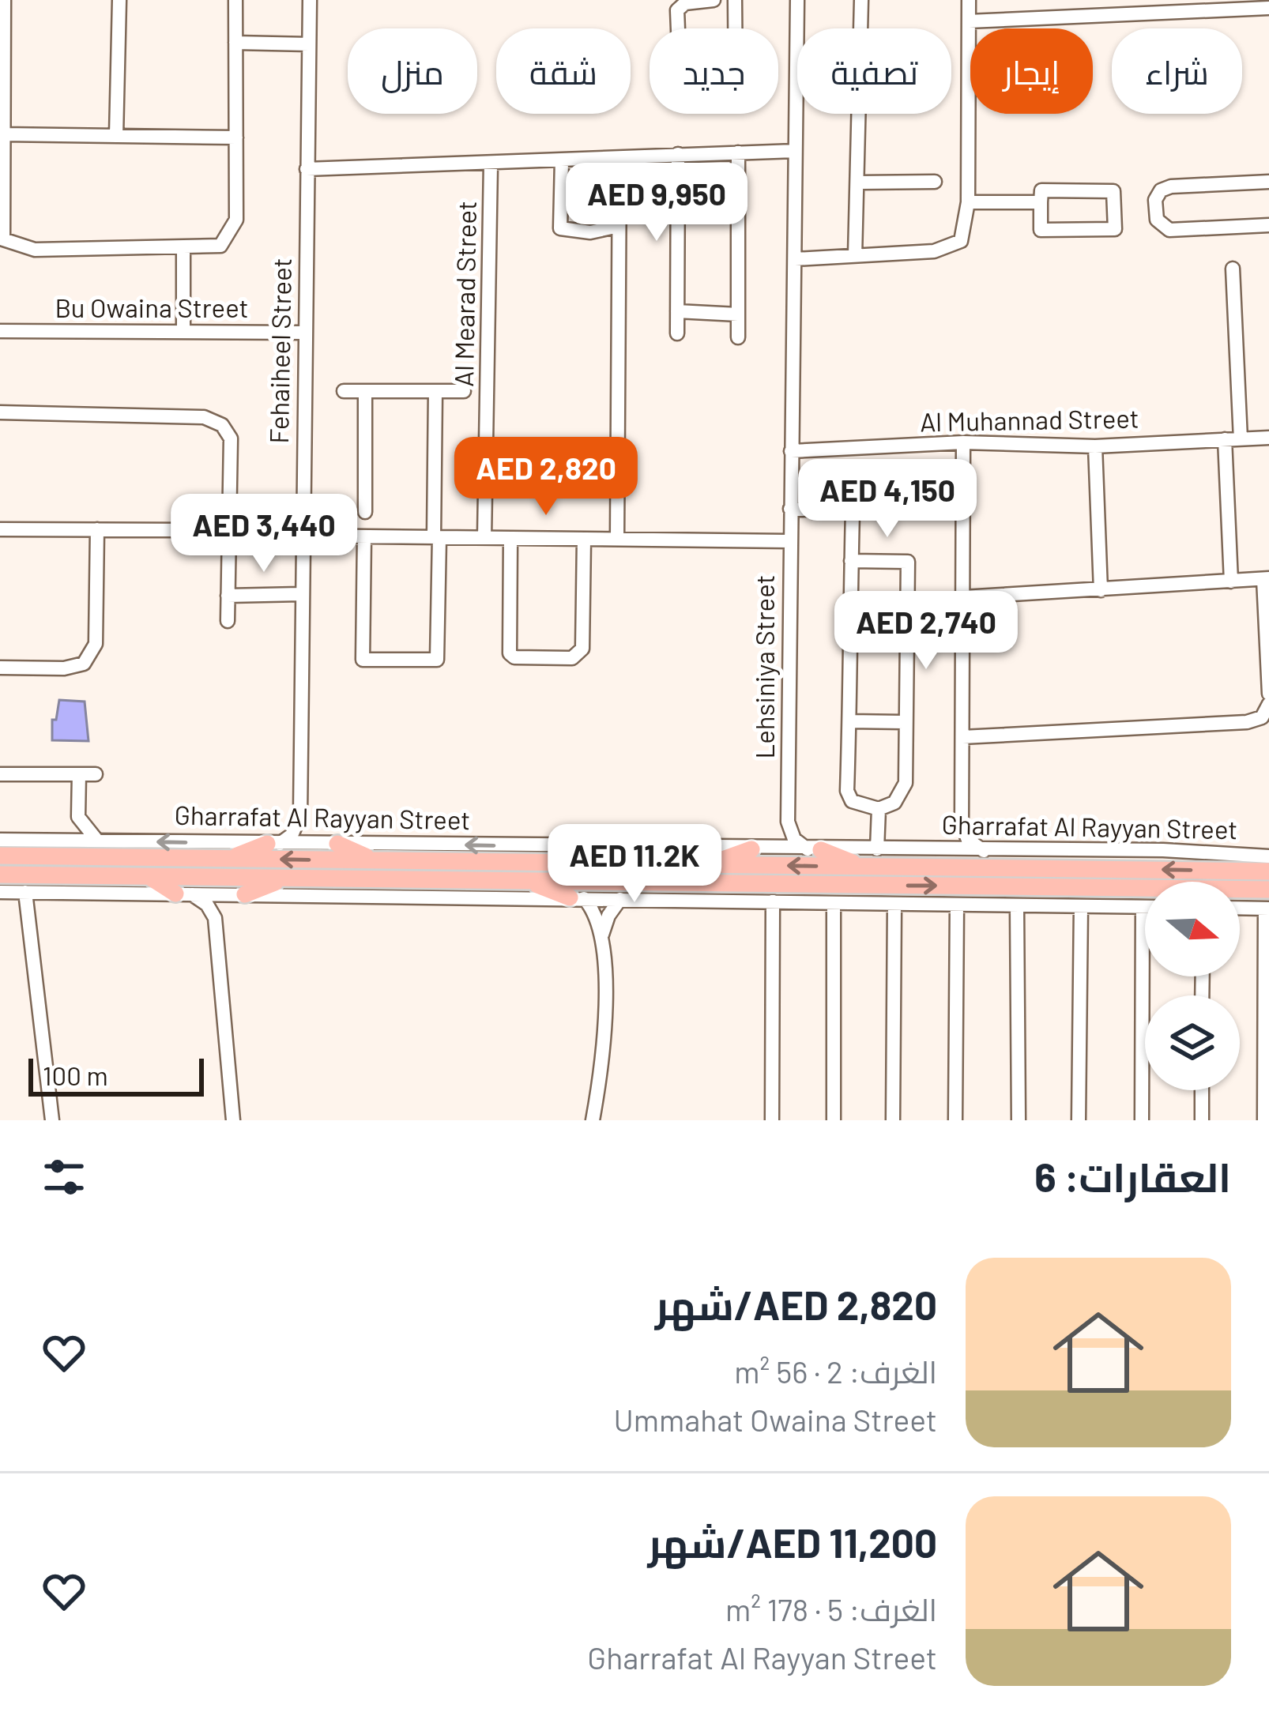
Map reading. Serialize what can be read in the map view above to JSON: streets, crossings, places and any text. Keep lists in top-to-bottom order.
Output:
{
  "streets": {
    "main road": ["Gharrafat Al Rayyan Street"],
    "street": [
      "Al Mearad Street",
      "Bu Owaina Street",
      "Fehaiheel Street",
      "Al Muhannad Street",
      "Lehsiniya Street"
    ]
  },
  "crossings": [
    ["Bu Owaina Street", "Fehaiheel Street"],
    ["Al Muhannad Street", "Lehsiniya Street"]
  ],
  "scale_bar": "100 m",
  "north": "right",
  "page": {
    "chip": [
      "شراء",
      "إيجار",
      "تصفية",
      "جديد",
      "شقة",
      "منزل"
    ],
    "price": [
      "AED 9,950",
      "AED 2,820",
      "AED 4,150",
      "AED 3,440",
      "AED 2,740",
      "AED 11.2K"
    ],
    "scale": "100 m",
    "heading": "العقارات: 6",
    "list": [
      {
        "name": "AED 2,820/شهر",
        "note": "الغرف: 2 · 56 m² · Ummahat Owaina Street"
      },
      {
        "name": "AED 11,200/شهر",
        "note": "الغرف: 5 · 178 m² · Gharrafat Al Rayyan Street"
      }
    ]
  }
}
